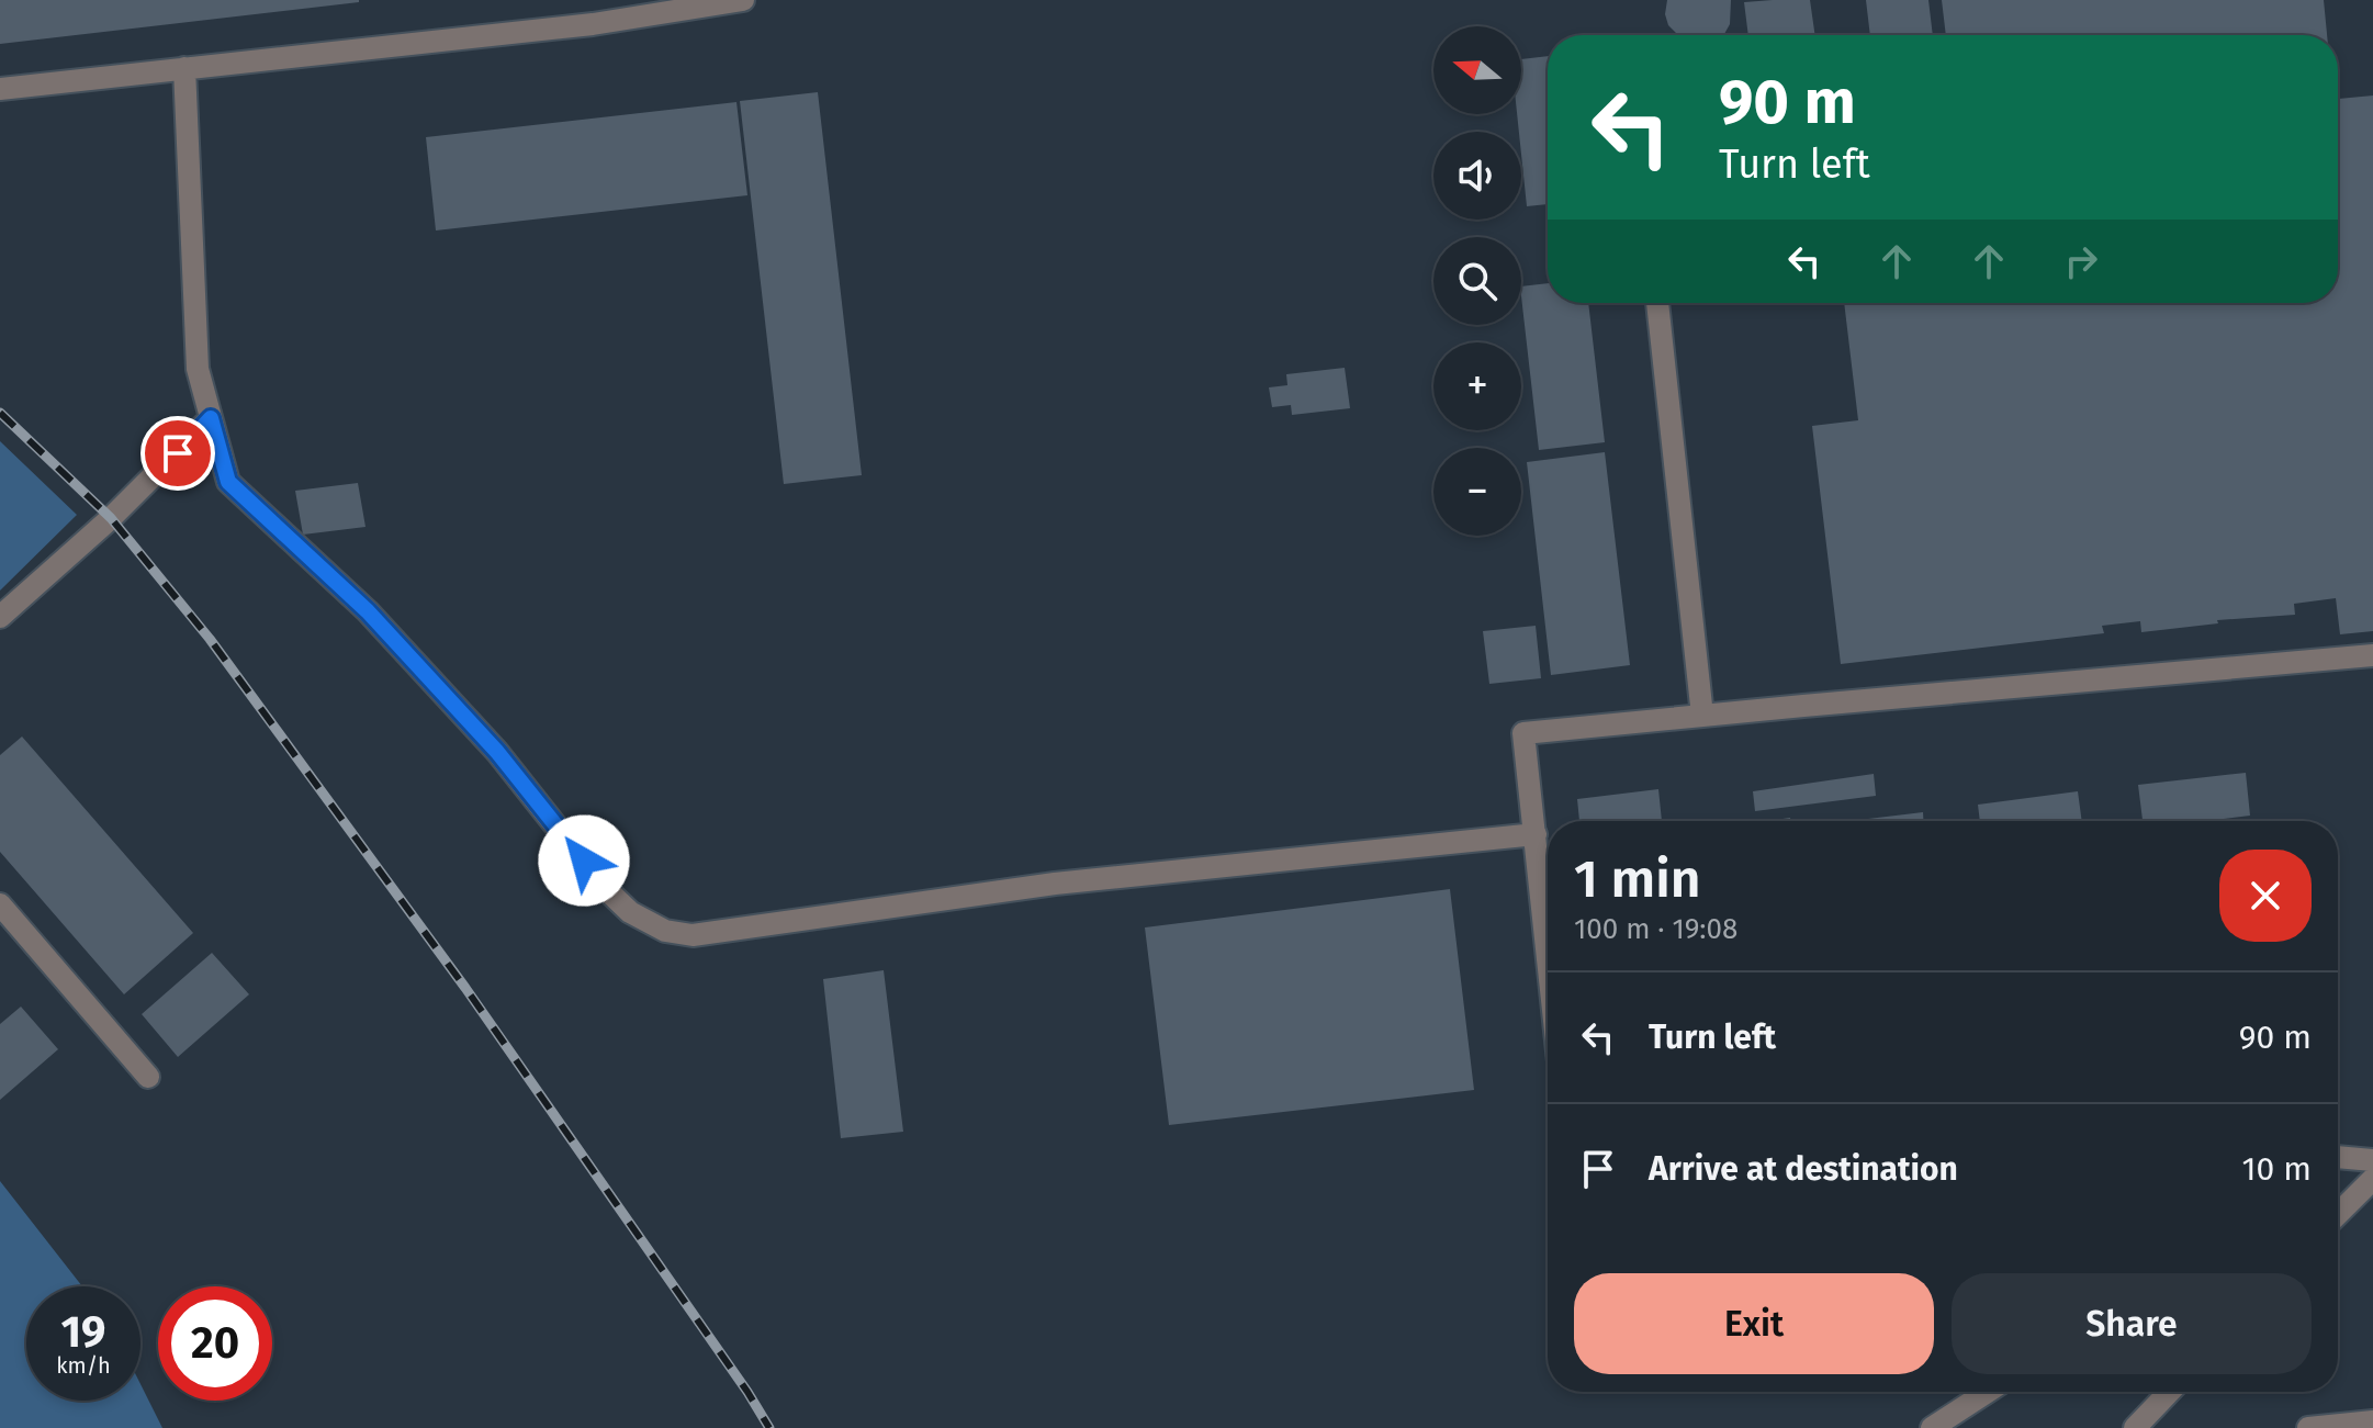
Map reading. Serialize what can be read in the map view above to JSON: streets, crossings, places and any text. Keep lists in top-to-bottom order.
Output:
{
  "north": "left",
  "page": {
    "map_buttons": ["+", "−"],
    "turn": ["90 m", "Turn left"],
    "heading": ["1 min", "100 m · 19:08"],
    "list": [
      {
        "name": "Turn left",
        "value": "90 m"
      },
      {
        "name": "Arrive at destination",
        "value": "10 m"
      }
    ],
    "buttons": ["Exit", "Share"],
    "speed": "19 km/h",
    "limit": "20"
  }
}
